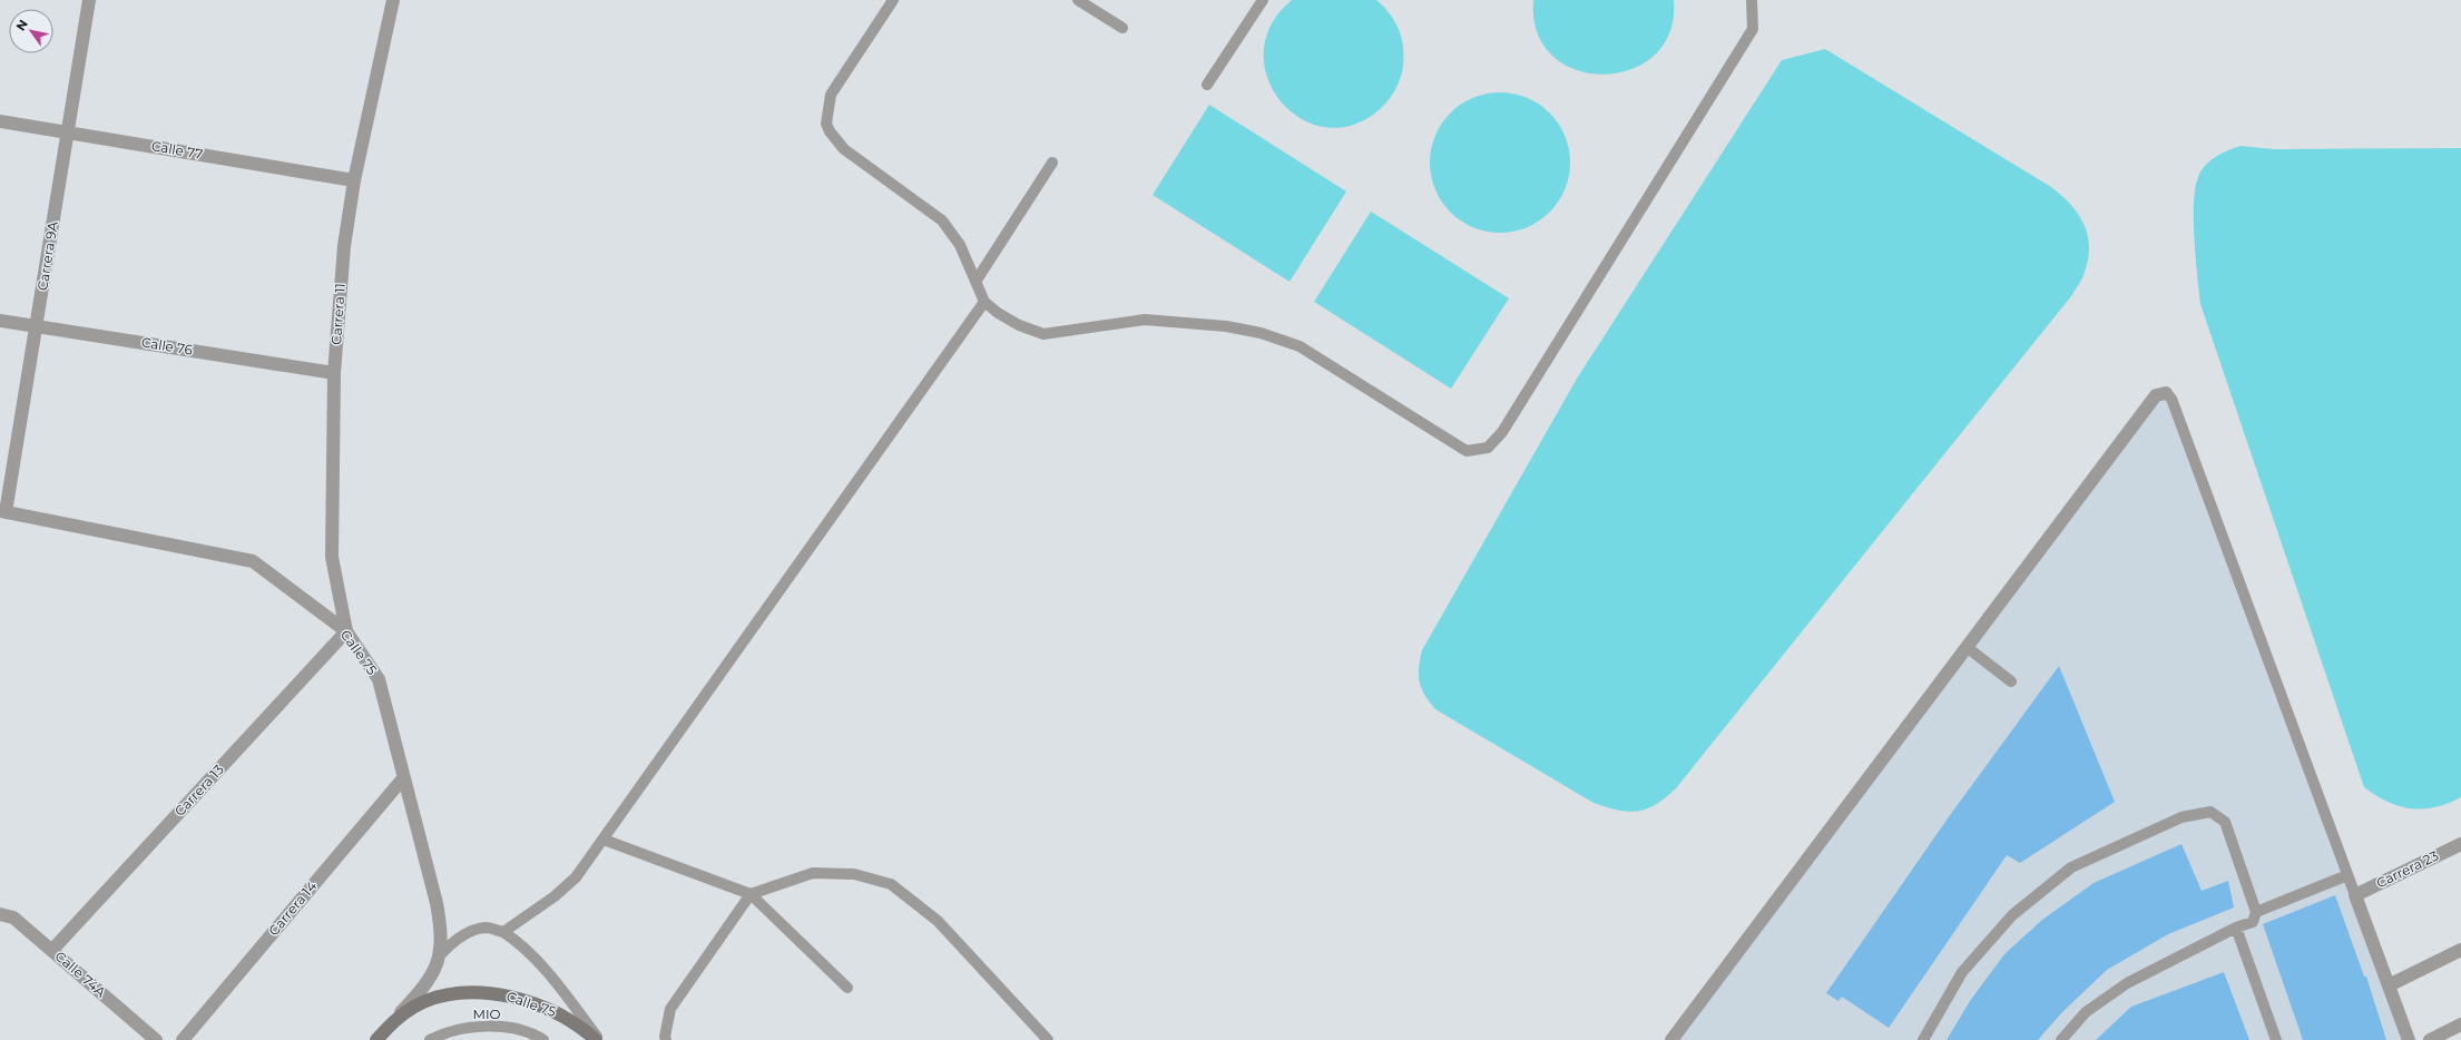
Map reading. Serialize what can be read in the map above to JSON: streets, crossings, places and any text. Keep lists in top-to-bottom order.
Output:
{
  "streets": {
    "main road": ["Calle 75"],
    "street": [
      "Calle 77",
      "Carrera 9A",
      "Carrera 11",
      "Calle 76",
      "Carrera 13",
      "Carrera 23",
      "Carrera 14",
      "Calle 74A"
    ],
    "lane": ["MIO"]
  },
  "crossings": [
    ["Calle 77", "Carrera 9A"],
    ["Calle 77", "Carrera 11"],
    ["Carrera 9A", "Calle 76"],
    ["Carrera 9A", "Calle 75"],
    ["Carrera 11", "Calle 76"],
    ["Carrera 11", "Calle 75"],
    ["Carrera 11", "Carrera 13"],
    ["Calle 75", "Carrera 13"],
    ["Calle 75", "Carrera 14"],
    ["Carrera 13", "Calle 74A"]
  ],
  "north": "top left"
}
